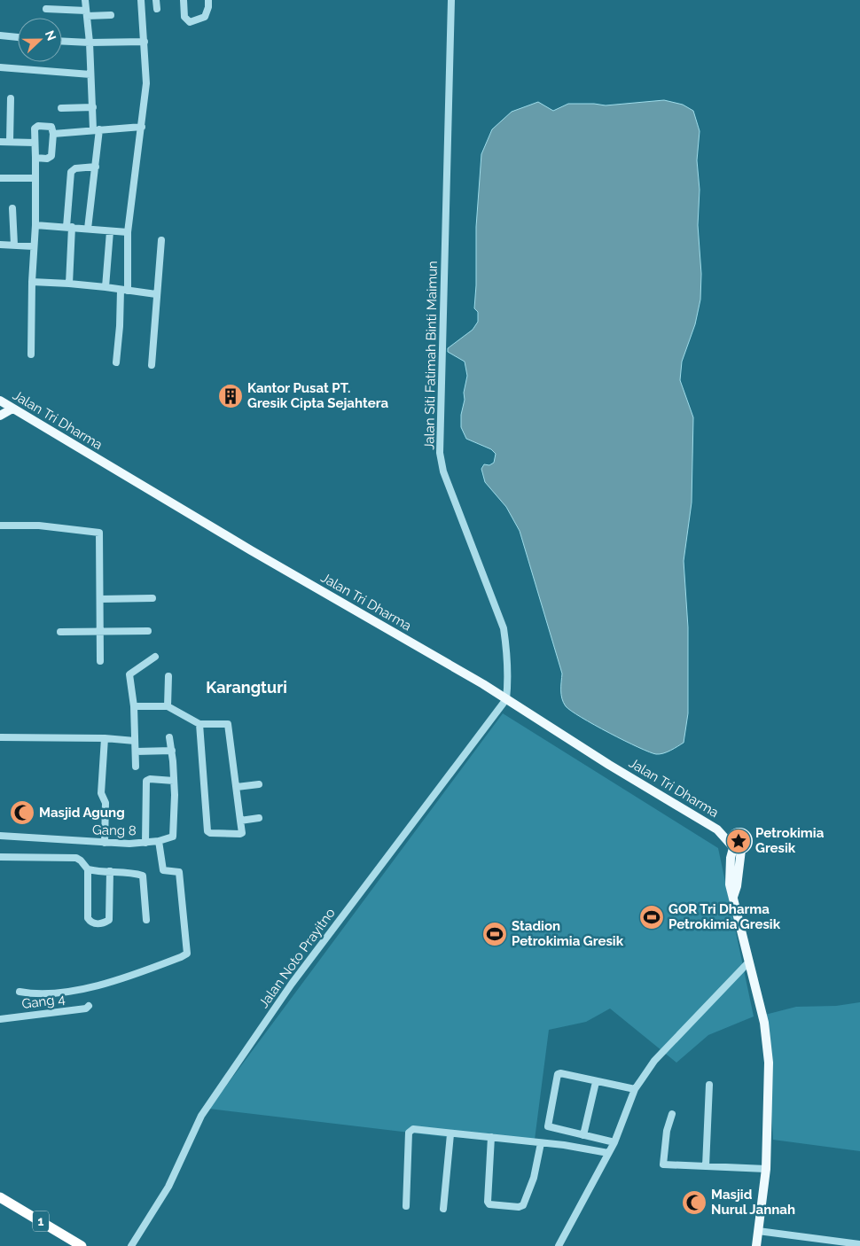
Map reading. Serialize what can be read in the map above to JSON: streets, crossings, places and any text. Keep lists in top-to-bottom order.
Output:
{
  "streets": {
    "highway": ["1"],
    "main road": ["Jalan Tri Dharma"],
    "street": [
      "Jalan Siti Fatimah Binti Maimun",
      "Gang 8",
      "Jalan Noto Prayitno",
      "Gang 4"
    ]
  },
  "crossings": [
    ["Jalan Siti Fatimah Binti Maimun", "Jalan Tri Dharma"],
    ["Jalan Siti Fatimah Binti Maimun", "Jalan Noto Prayitno"],
    ["Jalan Tri Dharma", "Jalan Noto Prayitno"]
  ],
  "districts": ["Karangturi"],
  "places": {
    "building": ["Kantor Pusat PT. Gresik Cipta Sejahtera"],
    "mosque": ["Masjid Agung", "Masjid Nurul Jannah"],
    "place": ["Petrokimia Gresik"],
    "sports": ["GOR Tri Dharma Petrokimia Gresik", "Stadion Petrokimia Gresik"]
  },
  "north": "right"
}
